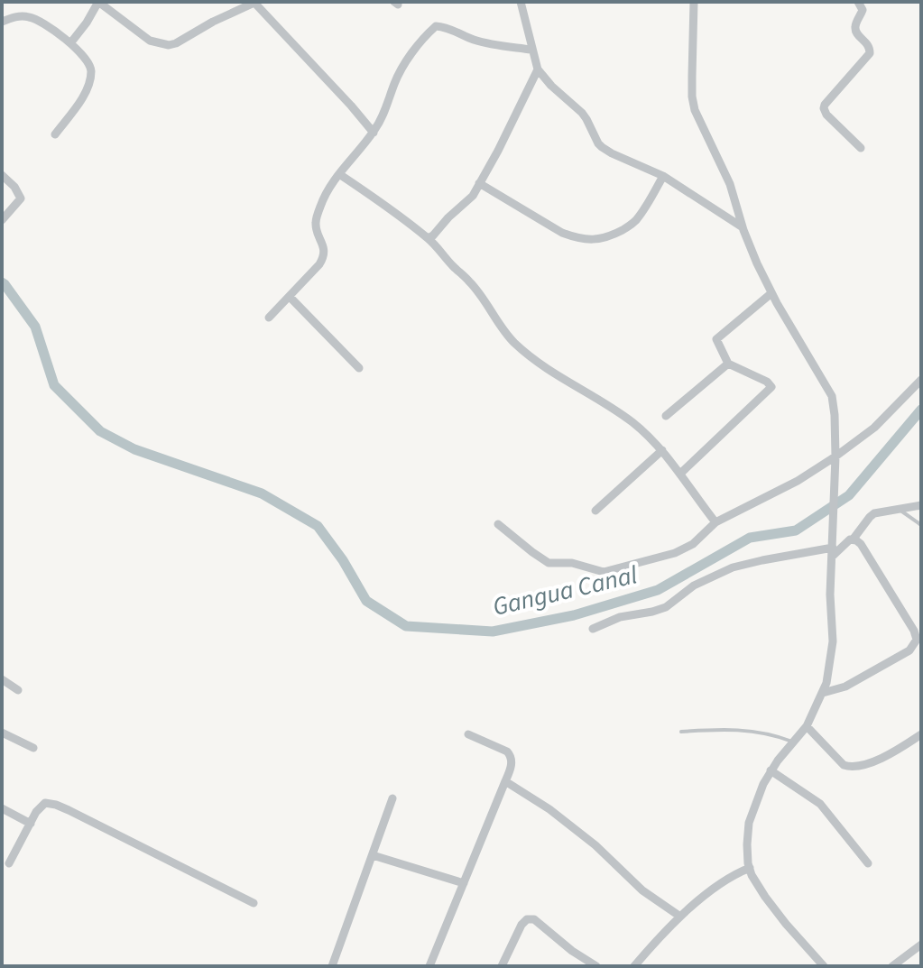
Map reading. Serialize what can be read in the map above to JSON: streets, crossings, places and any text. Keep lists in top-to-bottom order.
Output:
{
  "water": ["Gangua Canal"]
}
